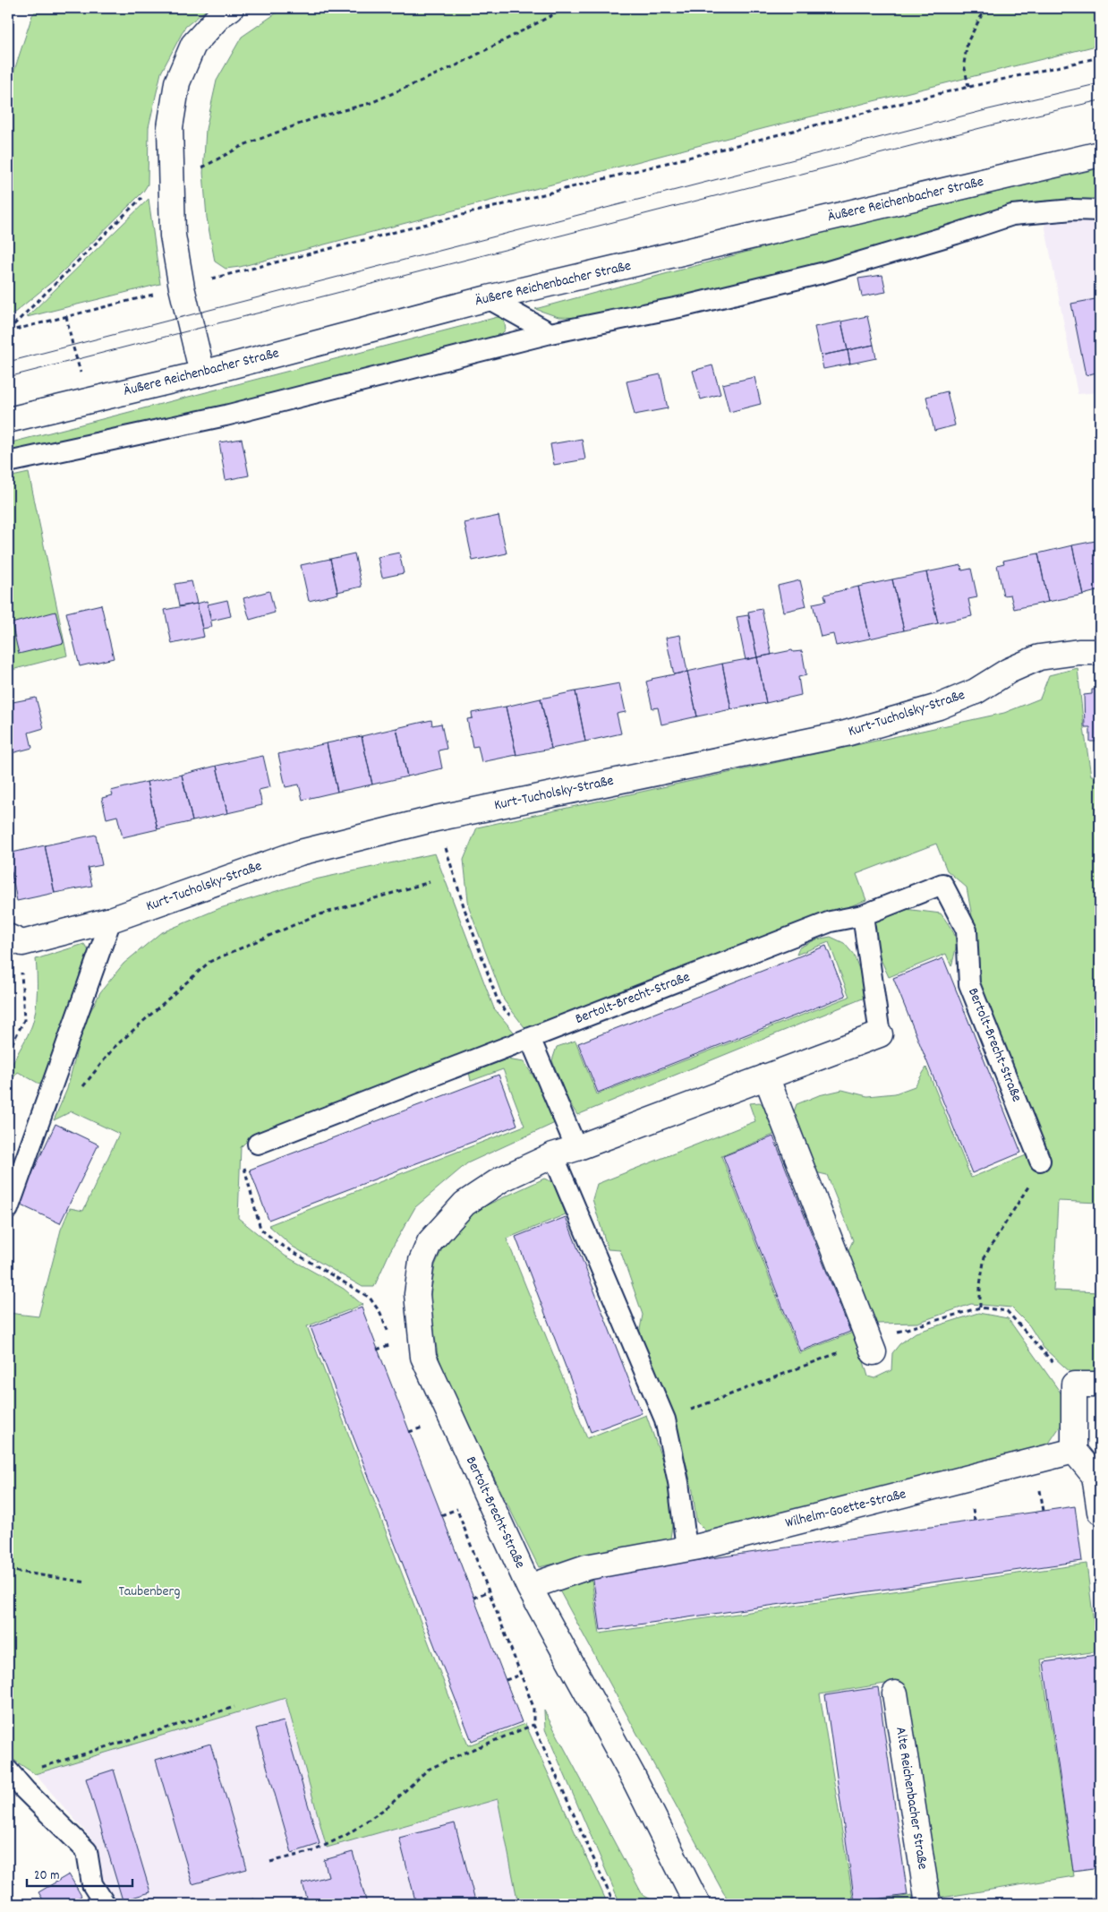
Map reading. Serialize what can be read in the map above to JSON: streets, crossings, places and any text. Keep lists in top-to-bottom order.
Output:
{
  "streets": {
    "street": [
      "Äußere Reichenbacher Straße",
      "Kurt-Tucholsky-Straße",
      "Bertolt-Brecht-Straße",
      "Wilhelm-Goette-Straße",
      "Alte Reichenbacher Straße"
    ]
  },
  "crossings": [
    ["Bertolt-Brecht-Straße", "Wilhelm-Goette-Straße"]
  ],
  "parks": ["Taubenberg"],
  "scale_bar": "20 m"
}
